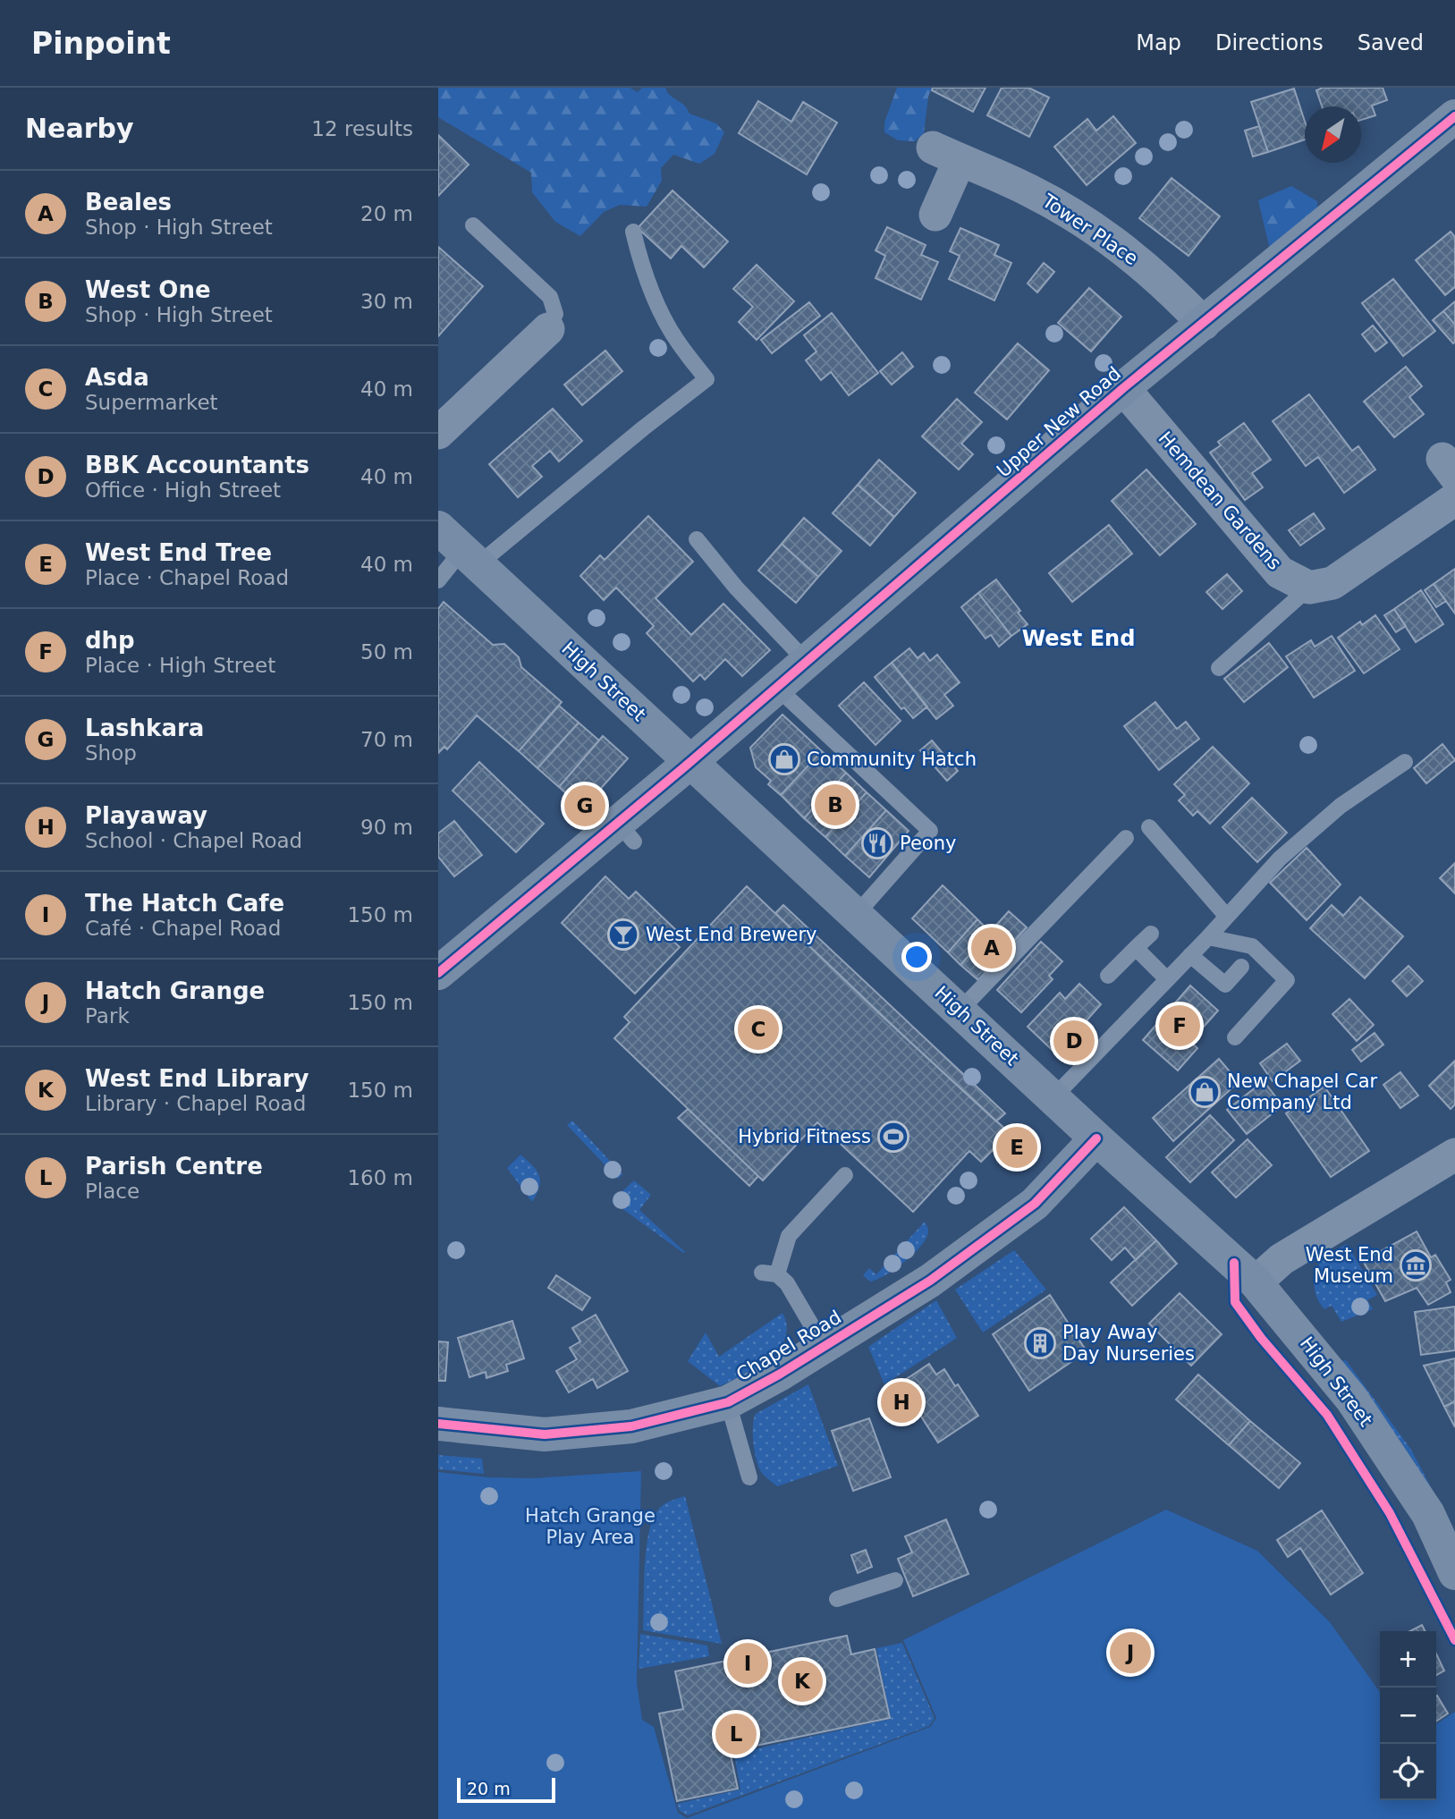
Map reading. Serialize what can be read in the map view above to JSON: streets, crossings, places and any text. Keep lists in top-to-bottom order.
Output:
{
  "streets": {
    "street": [
      "Tower Place",
      "Upper New Road",
      "Hemdean Gardens",
      "High Street",
      "Chapel Road"
    ]
  },
  "crossings": [
    ["Tower Place", "Upper New Road"],
    ["Upper New Road", "Hemdean Gardens"],
    ["Upper New Road", "High Street"],
    ["High Street", "Chapel Road"]
  ],
  "districts": ["West End"],
  "parks": ["Hatch Grange Play Area"],
  "places": {
    "shop": ["Community Hatch", "New Chapel Car Company Ltd"],
    "restaurant": ["Peony"],
    "bar": ["West End Brewery"],
    "sports": ["Hybrid Fitness"],
    "museum": ["West End Museum"],
    "building": ["Play Away Day Nurseries"]
  },
  "scale_bar": "20 m",
  "north": "bottom left",
  "page": {
    "header": "Pinpoint",
    "nav": ["Map", "Directions", "Saved"],
    "heading": ["Nearby", "12 results"],
    "list": [
      {
        "mark": "A",
        "name": "Beales",
        "note": "Shop · High Street",
        "value": "20 m"
      },
      {
        "mark": "B",
        "name": "West One",
        "note": "Shop · High Street",
        "value": "30 m"
      },
      {
        "mark": "C",
        "name": "Asda",
        "note": "Supermarket",
        "value": "40 m"
      },
      {
        "mark": "D",
        "name": "BBK Accountants",
        "note": "Office · High Street",
        "value": "40 m"
      },
      {
        "mark": "E",
        "name": "West End Tree",
        "note": "Place · Chapel Road",
        "value": "40 m"
      },
      {
        "mark": "F",
        "name": "dhp",
        "note": "Place · High Street",
        "value": "50 m"
      },
      {
        "mark": "G",
        "name": "Lashkara",
        "note": "Shop",
        "value": "70 m"
      },
      {
        "mark": "H",
        "name": "Playaway",
        "note": "School · Chapel Road",
        "value": "90 m"
      },
      {
        "mark": "I",
        "name": "The Hatch Cafe",
        "note": "Café · Chapel Road",
        "value": "150 m"
      },
      {
        "mark": "J",
        "name": "Hatch Grange",
        "note": "Park",
        "value": "150 m"
      },
      {
        "mark": "K",
        "name": "West End Library",
        "note": "Library · Chapel Road",
        "value": "150 m"
      },
      {
        "mark": "L",
        "name": "Parish Centre",
        "note": "Place",
        "value": "160 m"
      }
    ],
    "pins": [
      "B",
      "G",
      "A",
      "F",
      "C",
      "D",
      "E",
      "H",
      "J",
      "I",
      "K",
      "L"
    ],
    "map_buttons": ["+", "−"],
    "scale": "20 m"
  }
}
